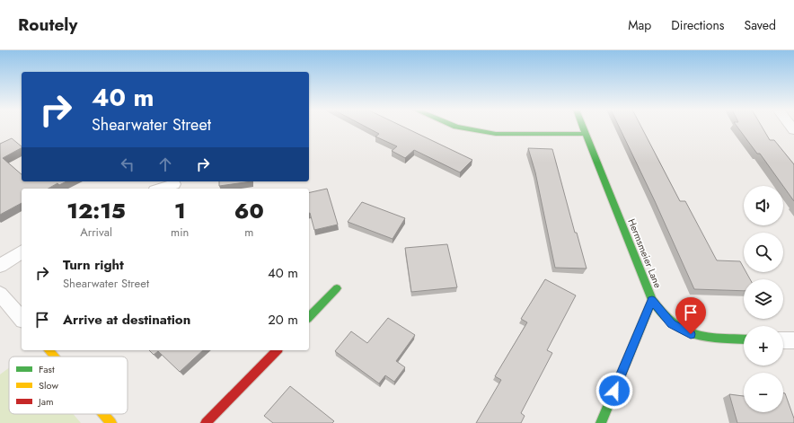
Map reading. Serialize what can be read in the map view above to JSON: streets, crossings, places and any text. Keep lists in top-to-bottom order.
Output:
{
  "streets": {
    "street": ["Hermsmeier Lane"]
  },
  "legend": ["Fast", "Slow", "Jam"],
  "page": {
    "header": "Routely",
    "nav": ["Map", "Directions", "Saved"],
    "turn": ["40 m", "Shearwater Street"],
    "map_buttons": ["+", "−"],
    "eta": [
      "12:15",
      "Arrival",
      "1",
      "min",
      "60",
      "m"
    ],
    "list": [
      {
        "name": "Turn right",
        "note": "Shearwater Street",
        "value": "40 m"
      },
      {
        "name": "Arrive at destination",
        "value": "20 m"
      }
    ]
  }
}
